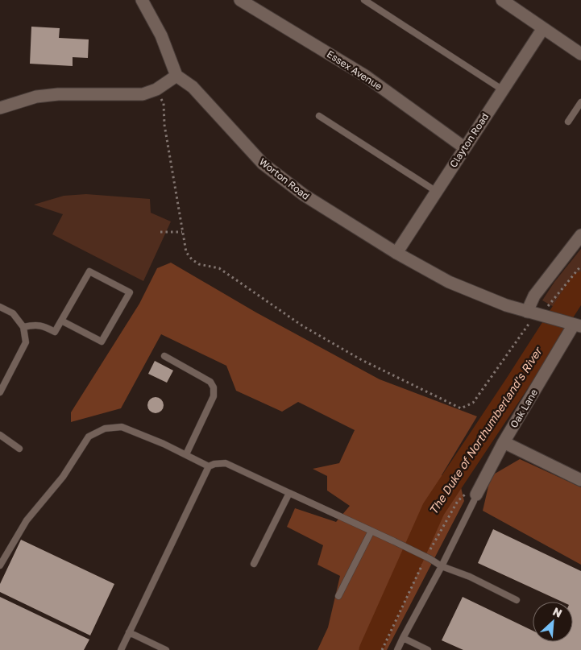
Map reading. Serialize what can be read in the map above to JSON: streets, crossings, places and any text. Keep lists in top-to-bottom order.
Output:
{
  "streets": {
    "street": [
      "Essex Avenue",
      "Clayton Road",
      "Worton Road",
      "Oak Lane"
    ]
  },
  "crossings": [
    ["Essex Avenue", "Clayton Road"],
    ["Clayton Road", "Worton Road"],
    ["Worton Road", "Oak Lane"]
  ],
  "water": ["The Duke of Northumberland's River"],
  "north": "top right"
}
